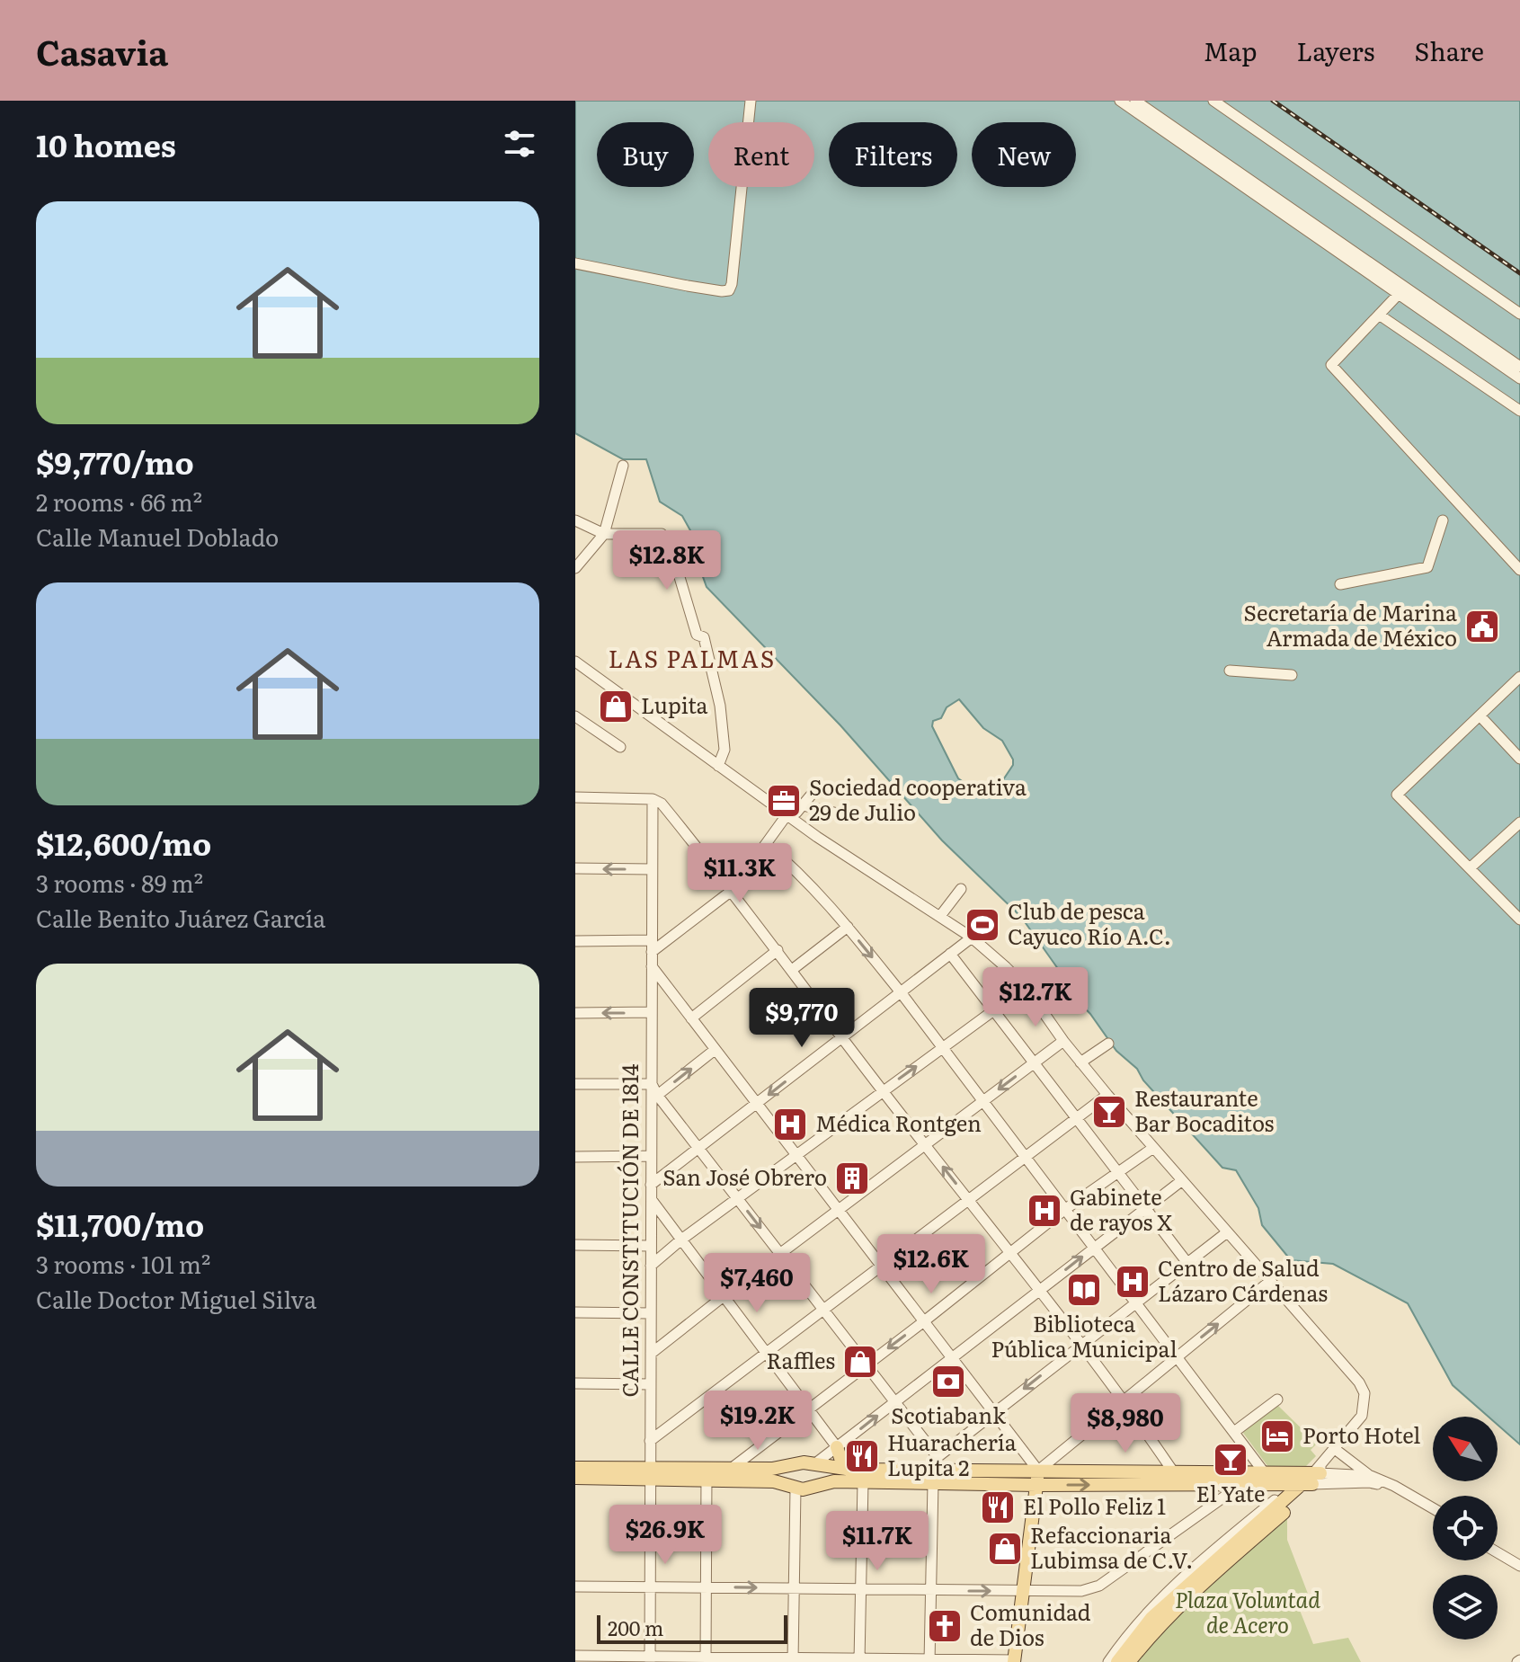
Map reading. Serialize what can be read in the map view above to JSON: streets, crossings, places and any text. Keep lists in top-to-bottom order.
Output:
{
  "streets": {
    "street": ["CALLE CONSTITUCIÓN DE 1814"]
  },
  "districts": ["LAS PALMAS"],
  "parks": ["Plaza Voluntad de Acero"],
  "places": {
    "public building": ["Secretaría de Marina Armada de México"],
    "shop": ["Lupita", "Raffles", "Refaccionaria Lubimsa de C.V."],
    "office": ["Sociedad cooperativa 29 de Julio"],
    "sports": ["Club de pesca Cayuco Río A.C."],
    "bar": ["Restaurante Bar Bocaditos", "El Yate"],
    "hospital": ["Médica Rontgen", "Gabinete de rayos X", "Centro de Salud Lázaro Cárdenas"],
    "building": ["San José Obrero"],
    "library": ["Biblioteca Pública Municipal"],
    "bank": ["Scotiabank"],
    "hotel": ["Porto Hotel"],
    "restaurant": ["Huarachería Lupita 2", "El Pollo Feliz 1"],
    "church": ["Comunidad de Dios"]
  },
  "scale_bar": "200 m",
  "north": "top left",
  "page": {
    "header": "Casavia",
    "nav": ["Map", "Layers", "Share"],
    "heading": "10 homes",
    "chip": [
      "Buy",
      "Rent",
      "Filters",
      "New"
    ],
    "list": [
      {
        "name": "$9,770/mo",
        "note": "2 rooms · 66 m² · Calle Manuel Doblado"
      },
      {
        "name": "$12,600/mo",
        "note": "3 rooms · 89 m² · Calle Benito Juárez García"
      },
      {
        "name": "$11,700/mo",
        "note": "3 rooms · 101 m² · Calle Doctor Miguel Silva"
      }
    ],
    "price": [
      "$12.8K",
      "$11.3K",
      "$12.7K",
      "$9,770",
      "$12.6K",
      "$7,460",
      "$19.2K",
      "$8,980",
      "$26.9K",
      "$11.7K"
    ],
    "scale": "200 m"
  }
}
